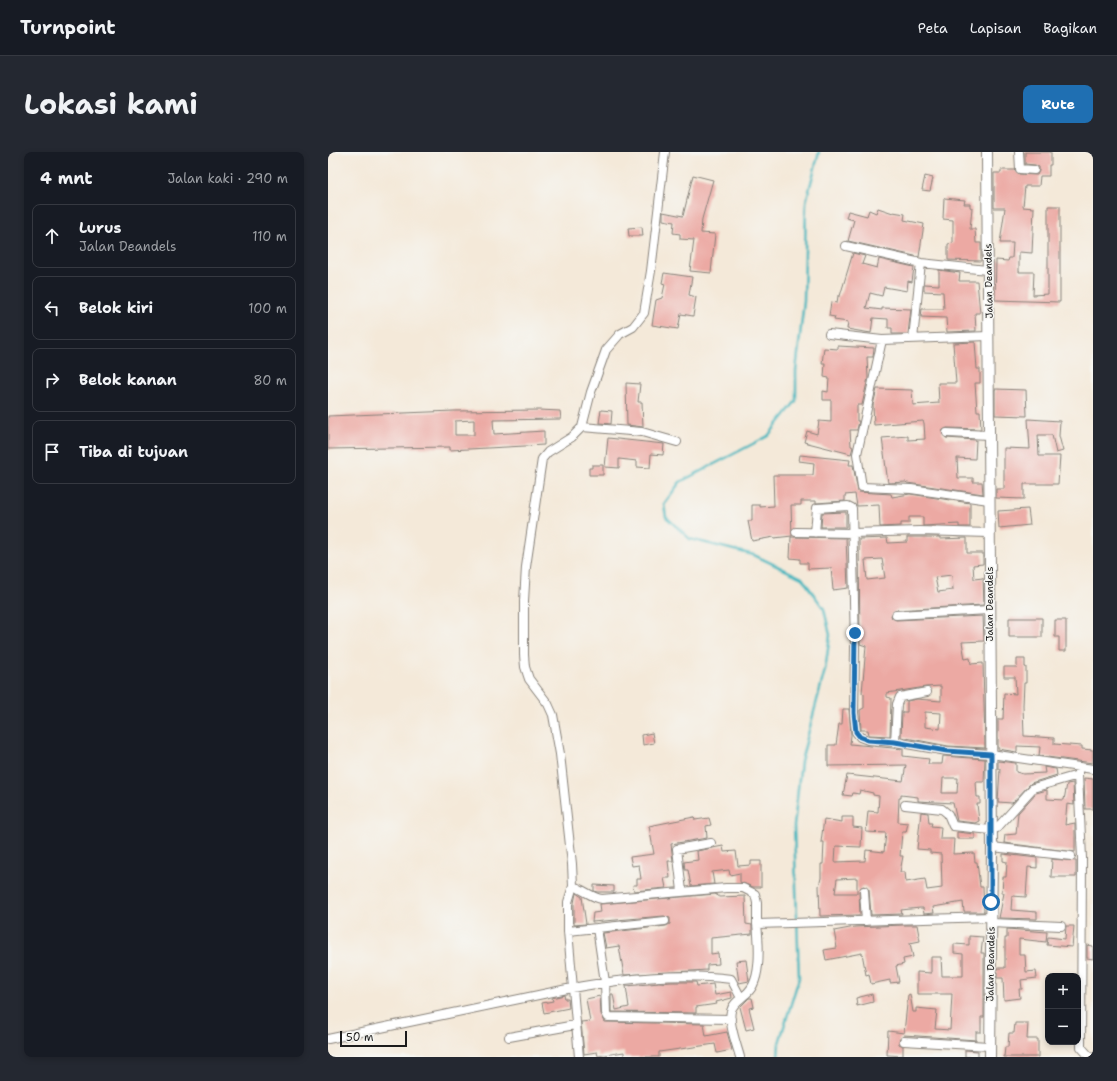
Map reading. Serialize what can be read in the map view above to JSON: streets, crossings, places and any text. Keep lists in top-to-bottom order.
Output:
{
  "streets": {
    "street": ["Jalan Deandels"]
  },
  "scale_bar": "50 m",
  "page": {
    "header": "Turnpoint",
    "nav": ["Peta", "Lapisan", "Bagikan"],
    "title": "Lokasi kami",
    "buttons": "Rute",
    "heading": ["4 mnt", "Jalan kaki · 290 m"],
    "list": [
      ["Lurus", "Jalan Deandels", "110 m"],
      ["Belok kiri", "100 m"],
      ["Belok kanan", "80 m"],
      "Tiba di tujuan"
    ],
    "map_buttons": ["+", "−"],
    "scale": "50 m"
  }
}
